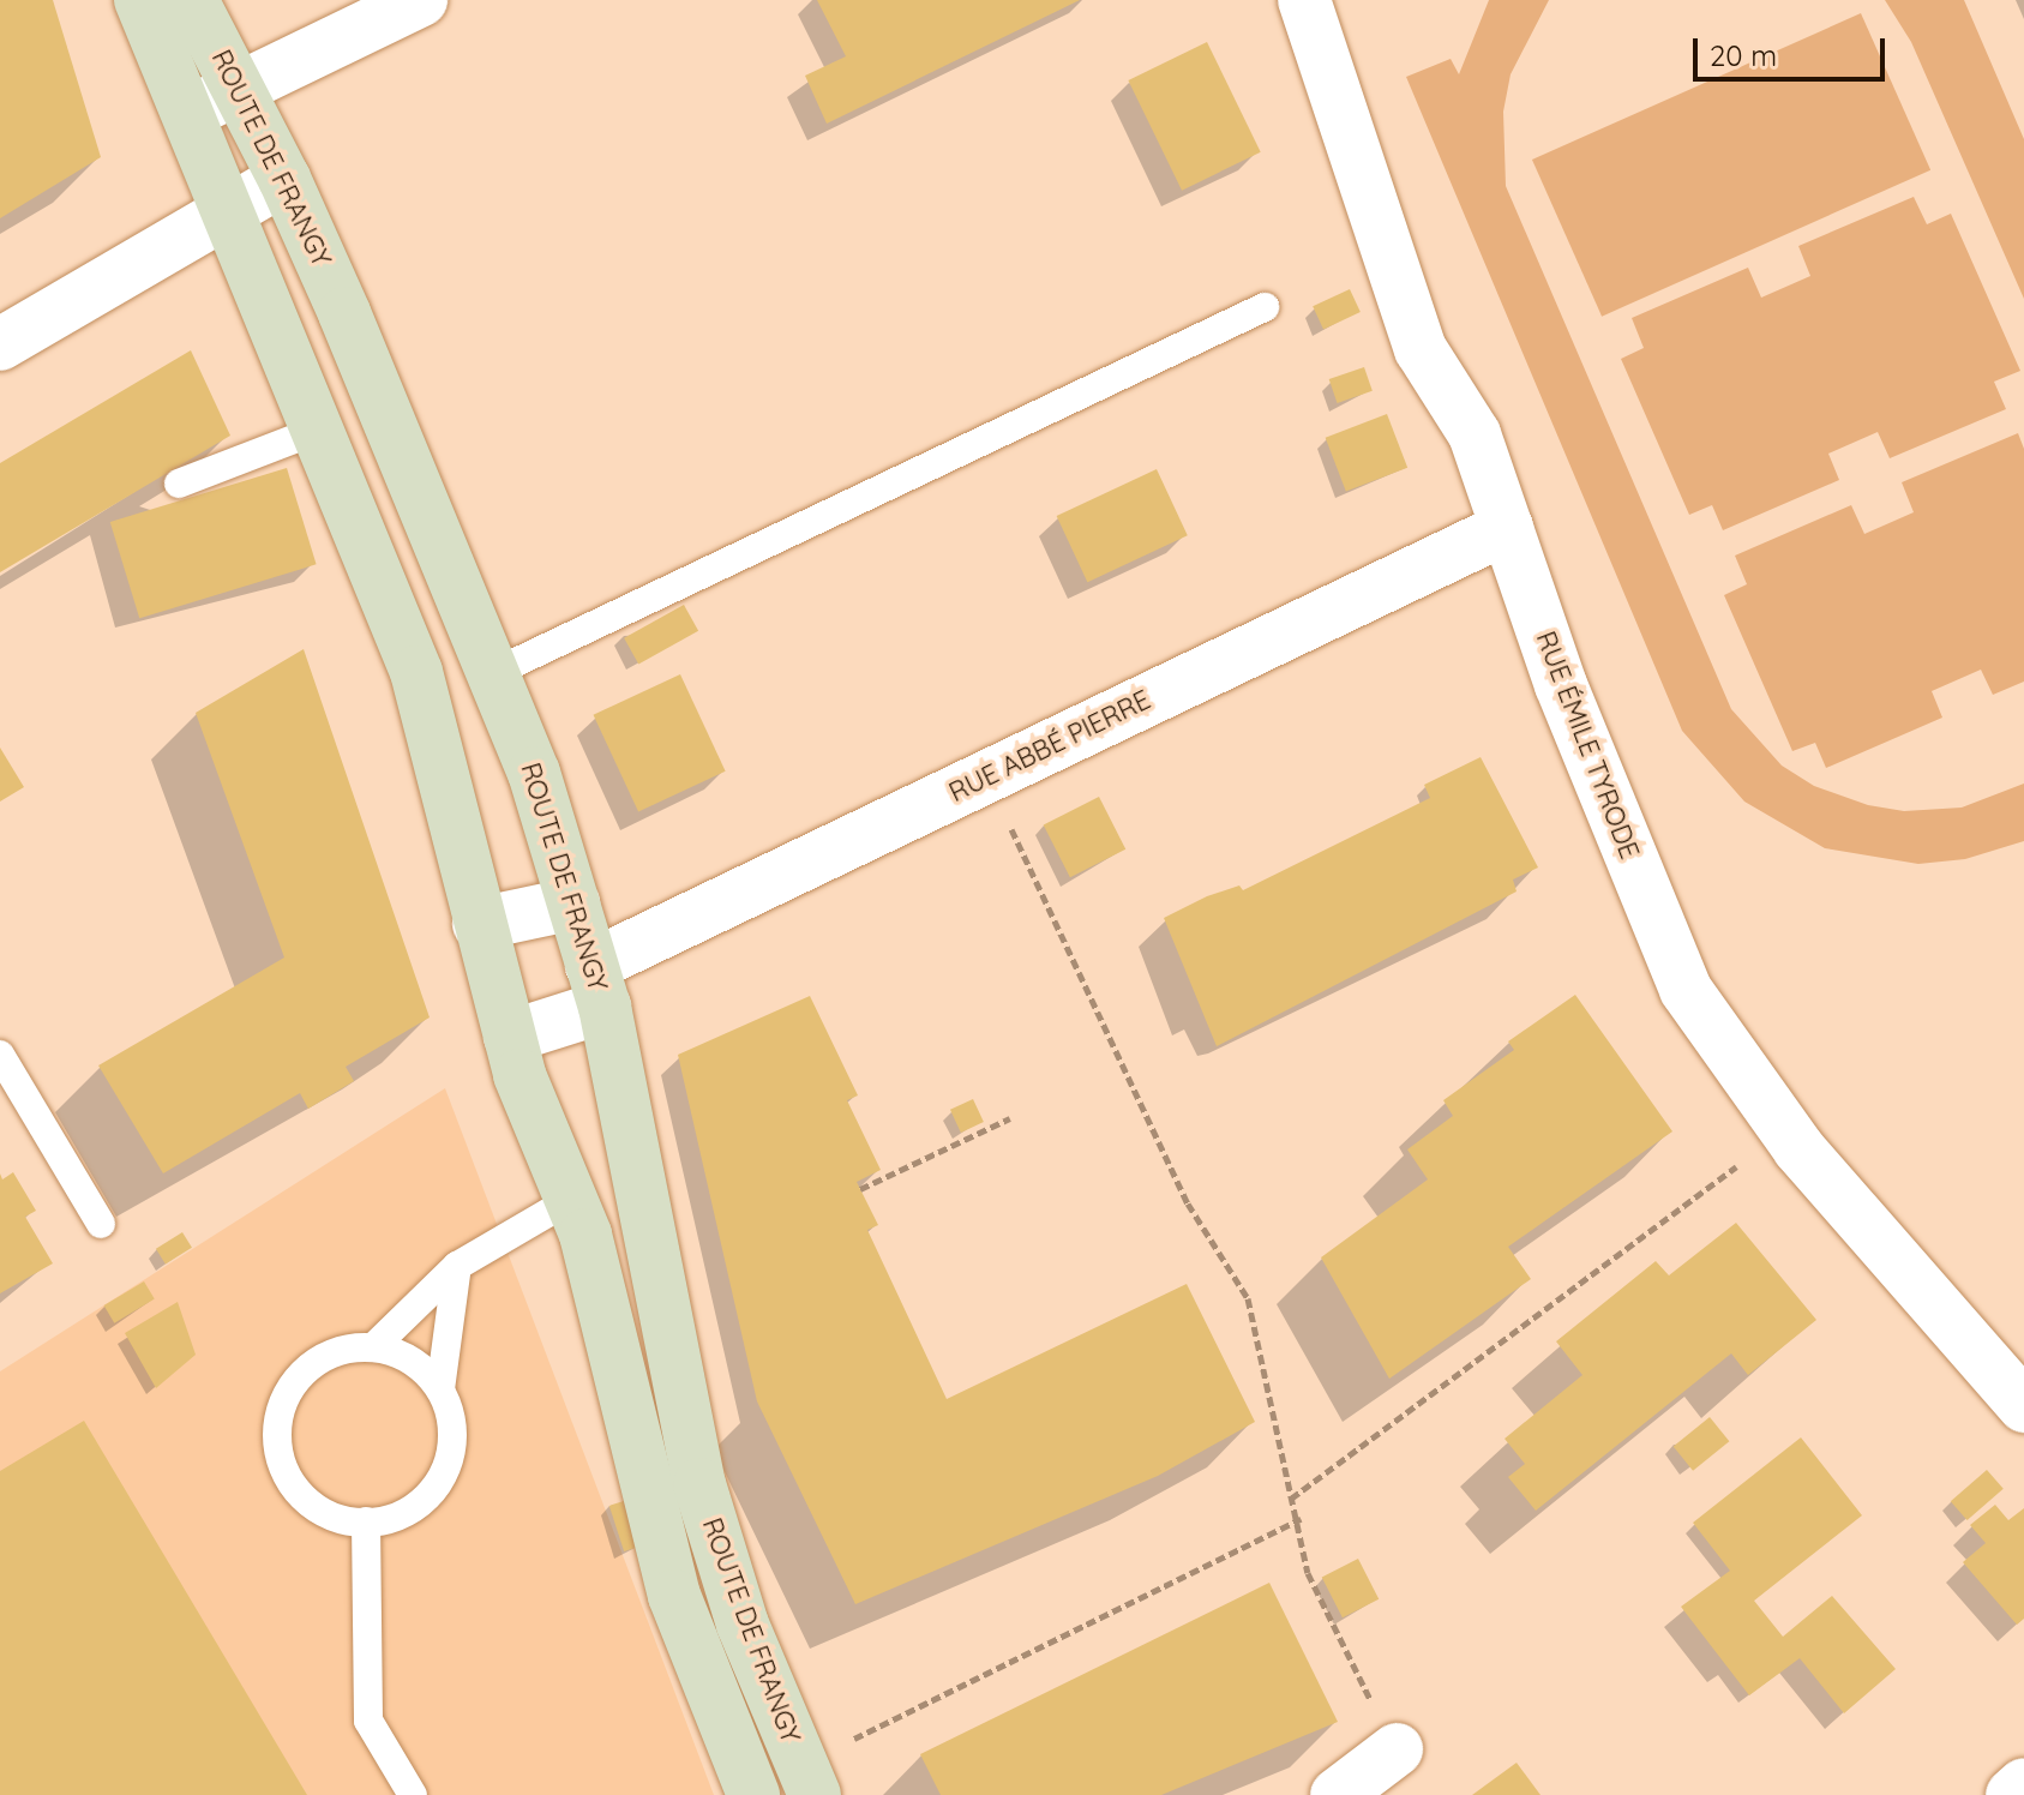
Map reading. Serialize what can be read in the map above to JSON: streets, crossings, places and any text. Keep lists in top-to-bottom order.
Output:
{
  "streets": {
    "main road": ["ROUTE DE FRANGY"],
    "street": ["RUE ÉMILE TYRODE", "RUE ABBÉ PIERRE"]
  },
  "crossings": [
    ["ROUTE DE FRANGY", "RUE ABBÉ PIERRE"],
    ["RUE ÉMILE TYRODE", "RUE ABBÉ PIERRE"]
  ],
  "scale_bar": "20 m"
}
